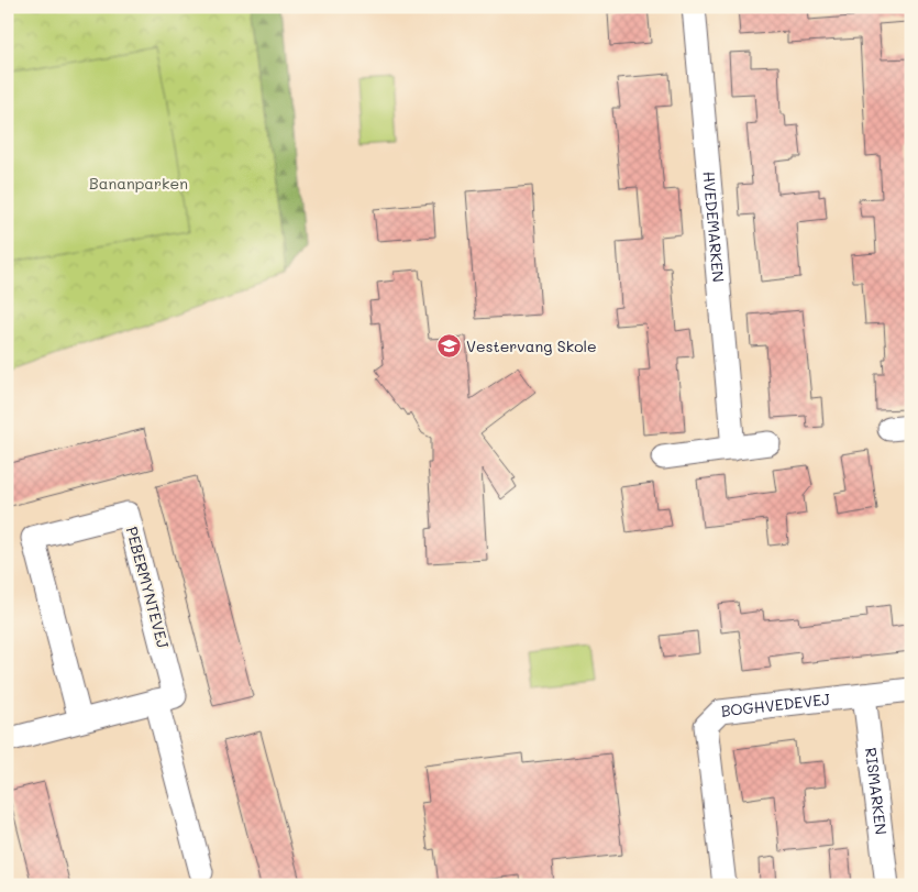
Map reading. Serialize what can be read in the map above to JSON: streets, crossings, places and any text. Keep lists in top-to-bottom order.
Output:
{
  "streets": {
    "street": [
      "HVEDEMARKEN",
      "PEBERMYNTEVEJ",
      "BOGHVEDEVEJ",
      "RISMARKEN"
    ]
  },
  "crossings": [
    ["BOGHVEDEVEJ", "RISMARKEN"]
  ],
  "parks": ["Bananparken"],
  "places": {
    "school or university": ["Vestervang Skole"]
  }
}
